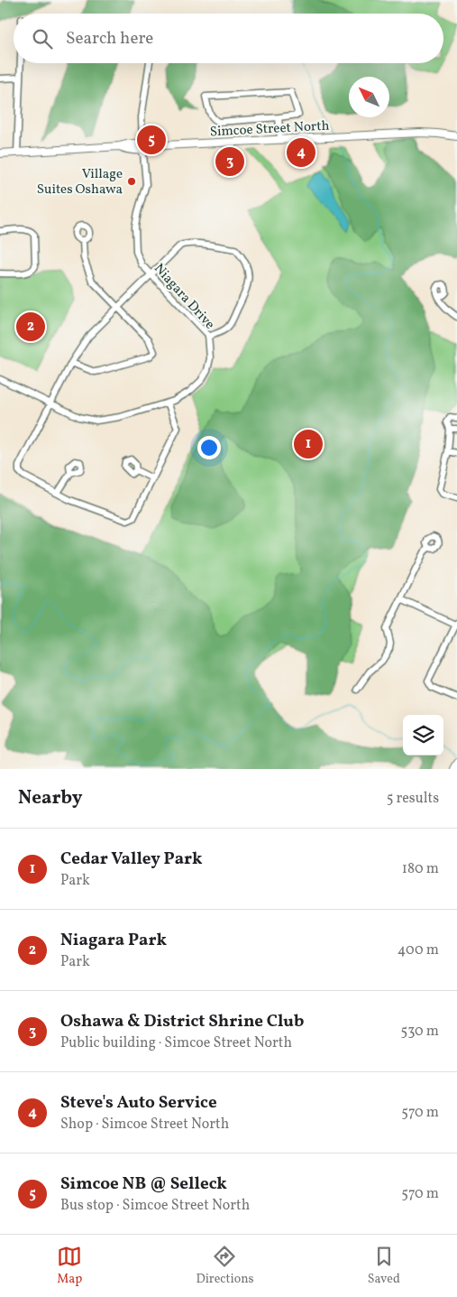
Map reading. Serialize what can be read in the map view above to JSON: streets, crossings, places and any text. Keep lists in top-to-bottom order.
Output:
{
  "streets": {
    "main road": ["Simcoe Street North"],
    "street": ["Niagara Drive"]
  },
  "crossings": [
    ["Simcoe Street North", "Niagara Drive"]
  ],
  "places": ["Village Suites Oshawa"],
  "north": "top left",
  "page": {
    "search": "Search here",
    "pins": [
      "5",
      "4",
      "3",
      "2",
      "1"
    ],
    "heading": ["Nearby", "5 results"],
    "list": [
      {
        "mark": "1",
        "name": "Cedar Valley Park",
        "note": "Park",
        "value": "180 m"
      },
      {
        "mark": "2",
        "name": "Niagara Park",
        "note": "Park",
        "value": "400 m"
      },
      {
        "mark": "3",
        "name": "Oshawa & District Shrine Club",
        "note": "Public building · Simcoe Street North",
        "value": "530 m"
      },
      {
        "mark": "4",
        "name": "Steve's Auto Service",
        "note": "Shop · Simcoe Street North",
        "value": "570 m"
      },
      {
        "mark": "5",
        "name": "Simcoe NB @ Selleck",
        "note": "Bus stop · Simcoe Street North",
        "value": "570 m"
      }
    ],
    "nav": ["Map", "Directions", "Saved"]
  }
}
